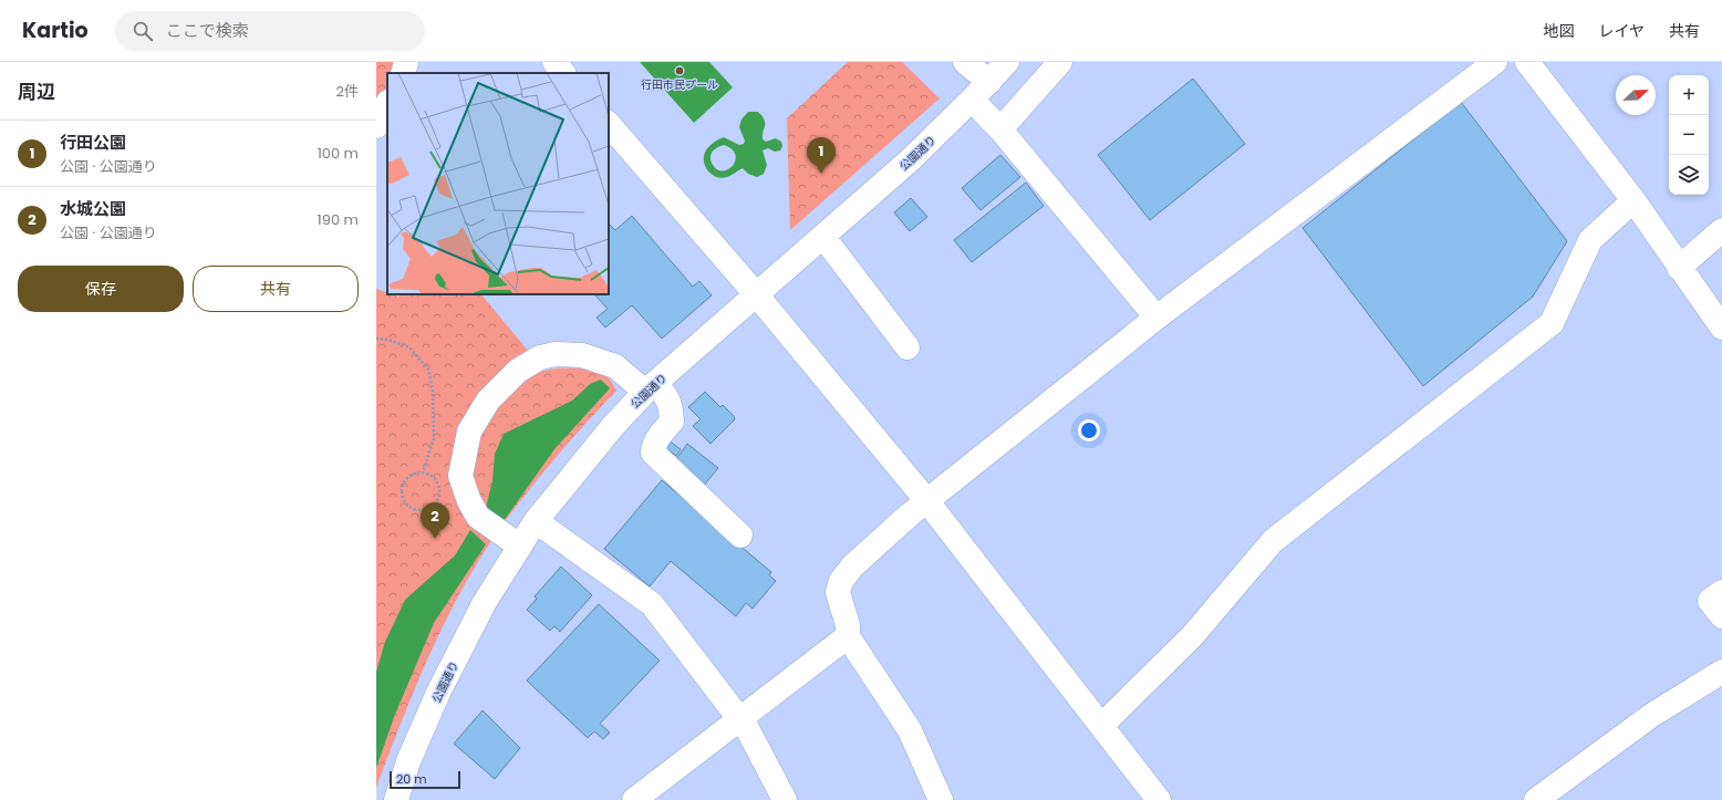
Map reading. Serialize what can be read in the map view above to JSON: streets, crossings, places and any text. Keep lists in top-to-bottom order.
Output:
{
  "streets": {
    "street": ["公園通り"]
  },
  "places": ["行田市民プール"],
  "scale_bar": "20 m",
  "north": "top right",
  "page": {
    "header": "Kartio",
    "search": "ここで検索",
    "nav": ["地図", "レイヤ", "共有"],
    "heading": ["周辺", "2件"],
    "map_buttons": ["+", "−"],
    "list": [
      {
        "mark": "1",
        "name": "行田公園",
        "note": "公園 · 公園通り",
        "value": "100 m"
      },
      {
        "mark": "2",
        "name": "水城公園",
        "note": "公園 · 公園通り",
        "value": "190 m"
      }
    ],
    "pins": ["1", "2"],
    "buttons": ["保存", "共有"],
    "scale": "20 m"
  }
}
